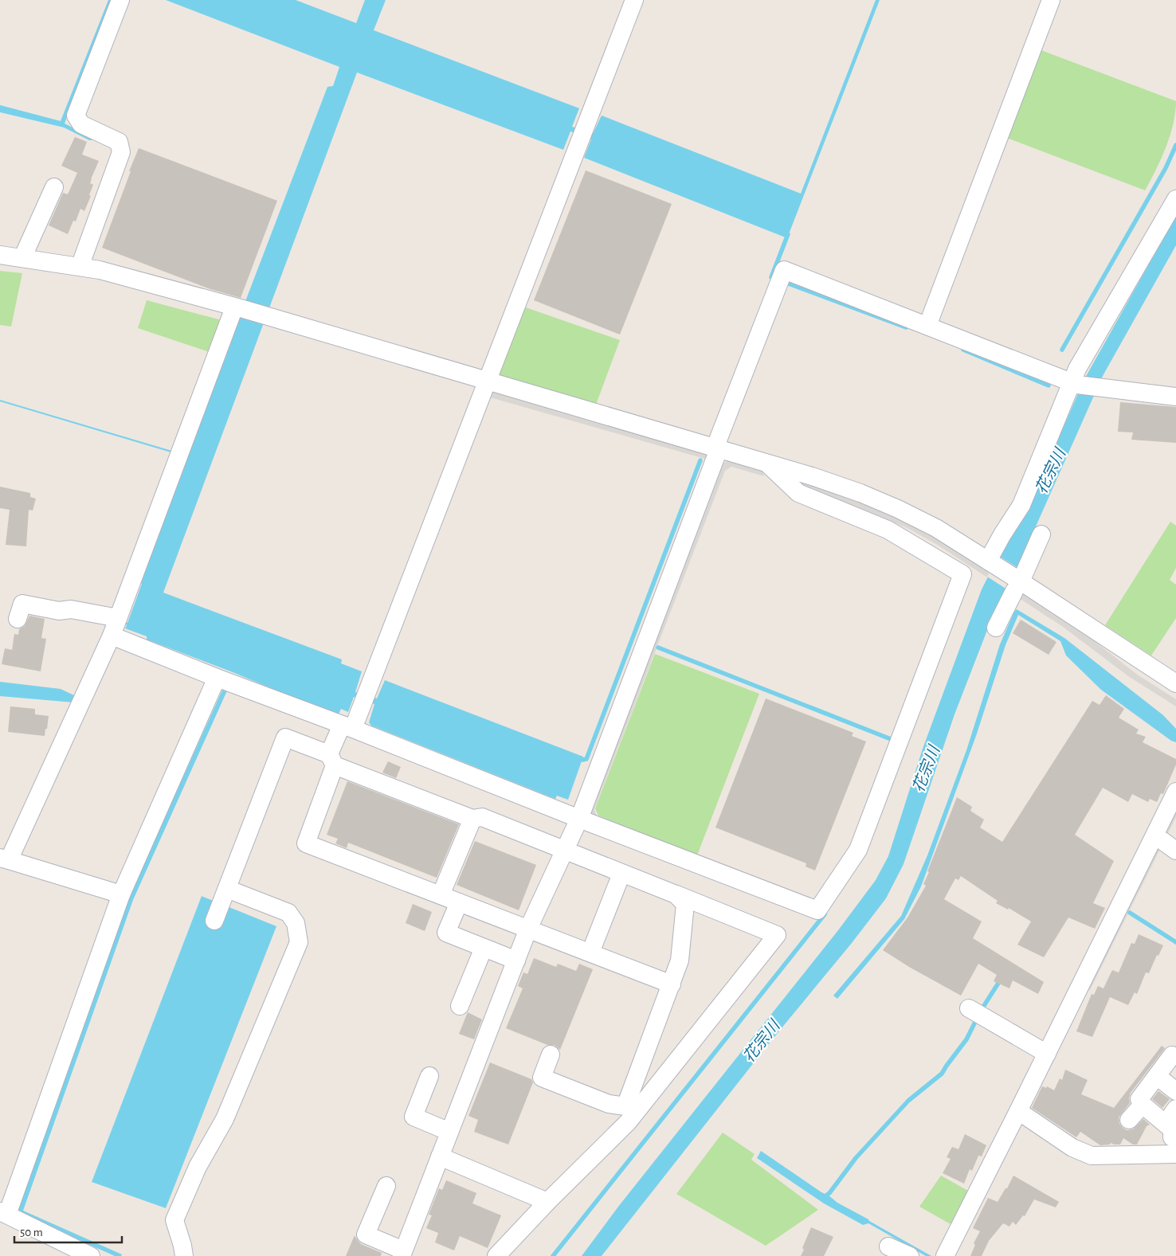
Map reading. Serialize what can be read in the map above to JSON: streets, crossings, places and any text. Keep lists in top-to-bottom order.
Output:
{
  "water": ["花宗川"],
  "scale_bar": "50 m"
}
